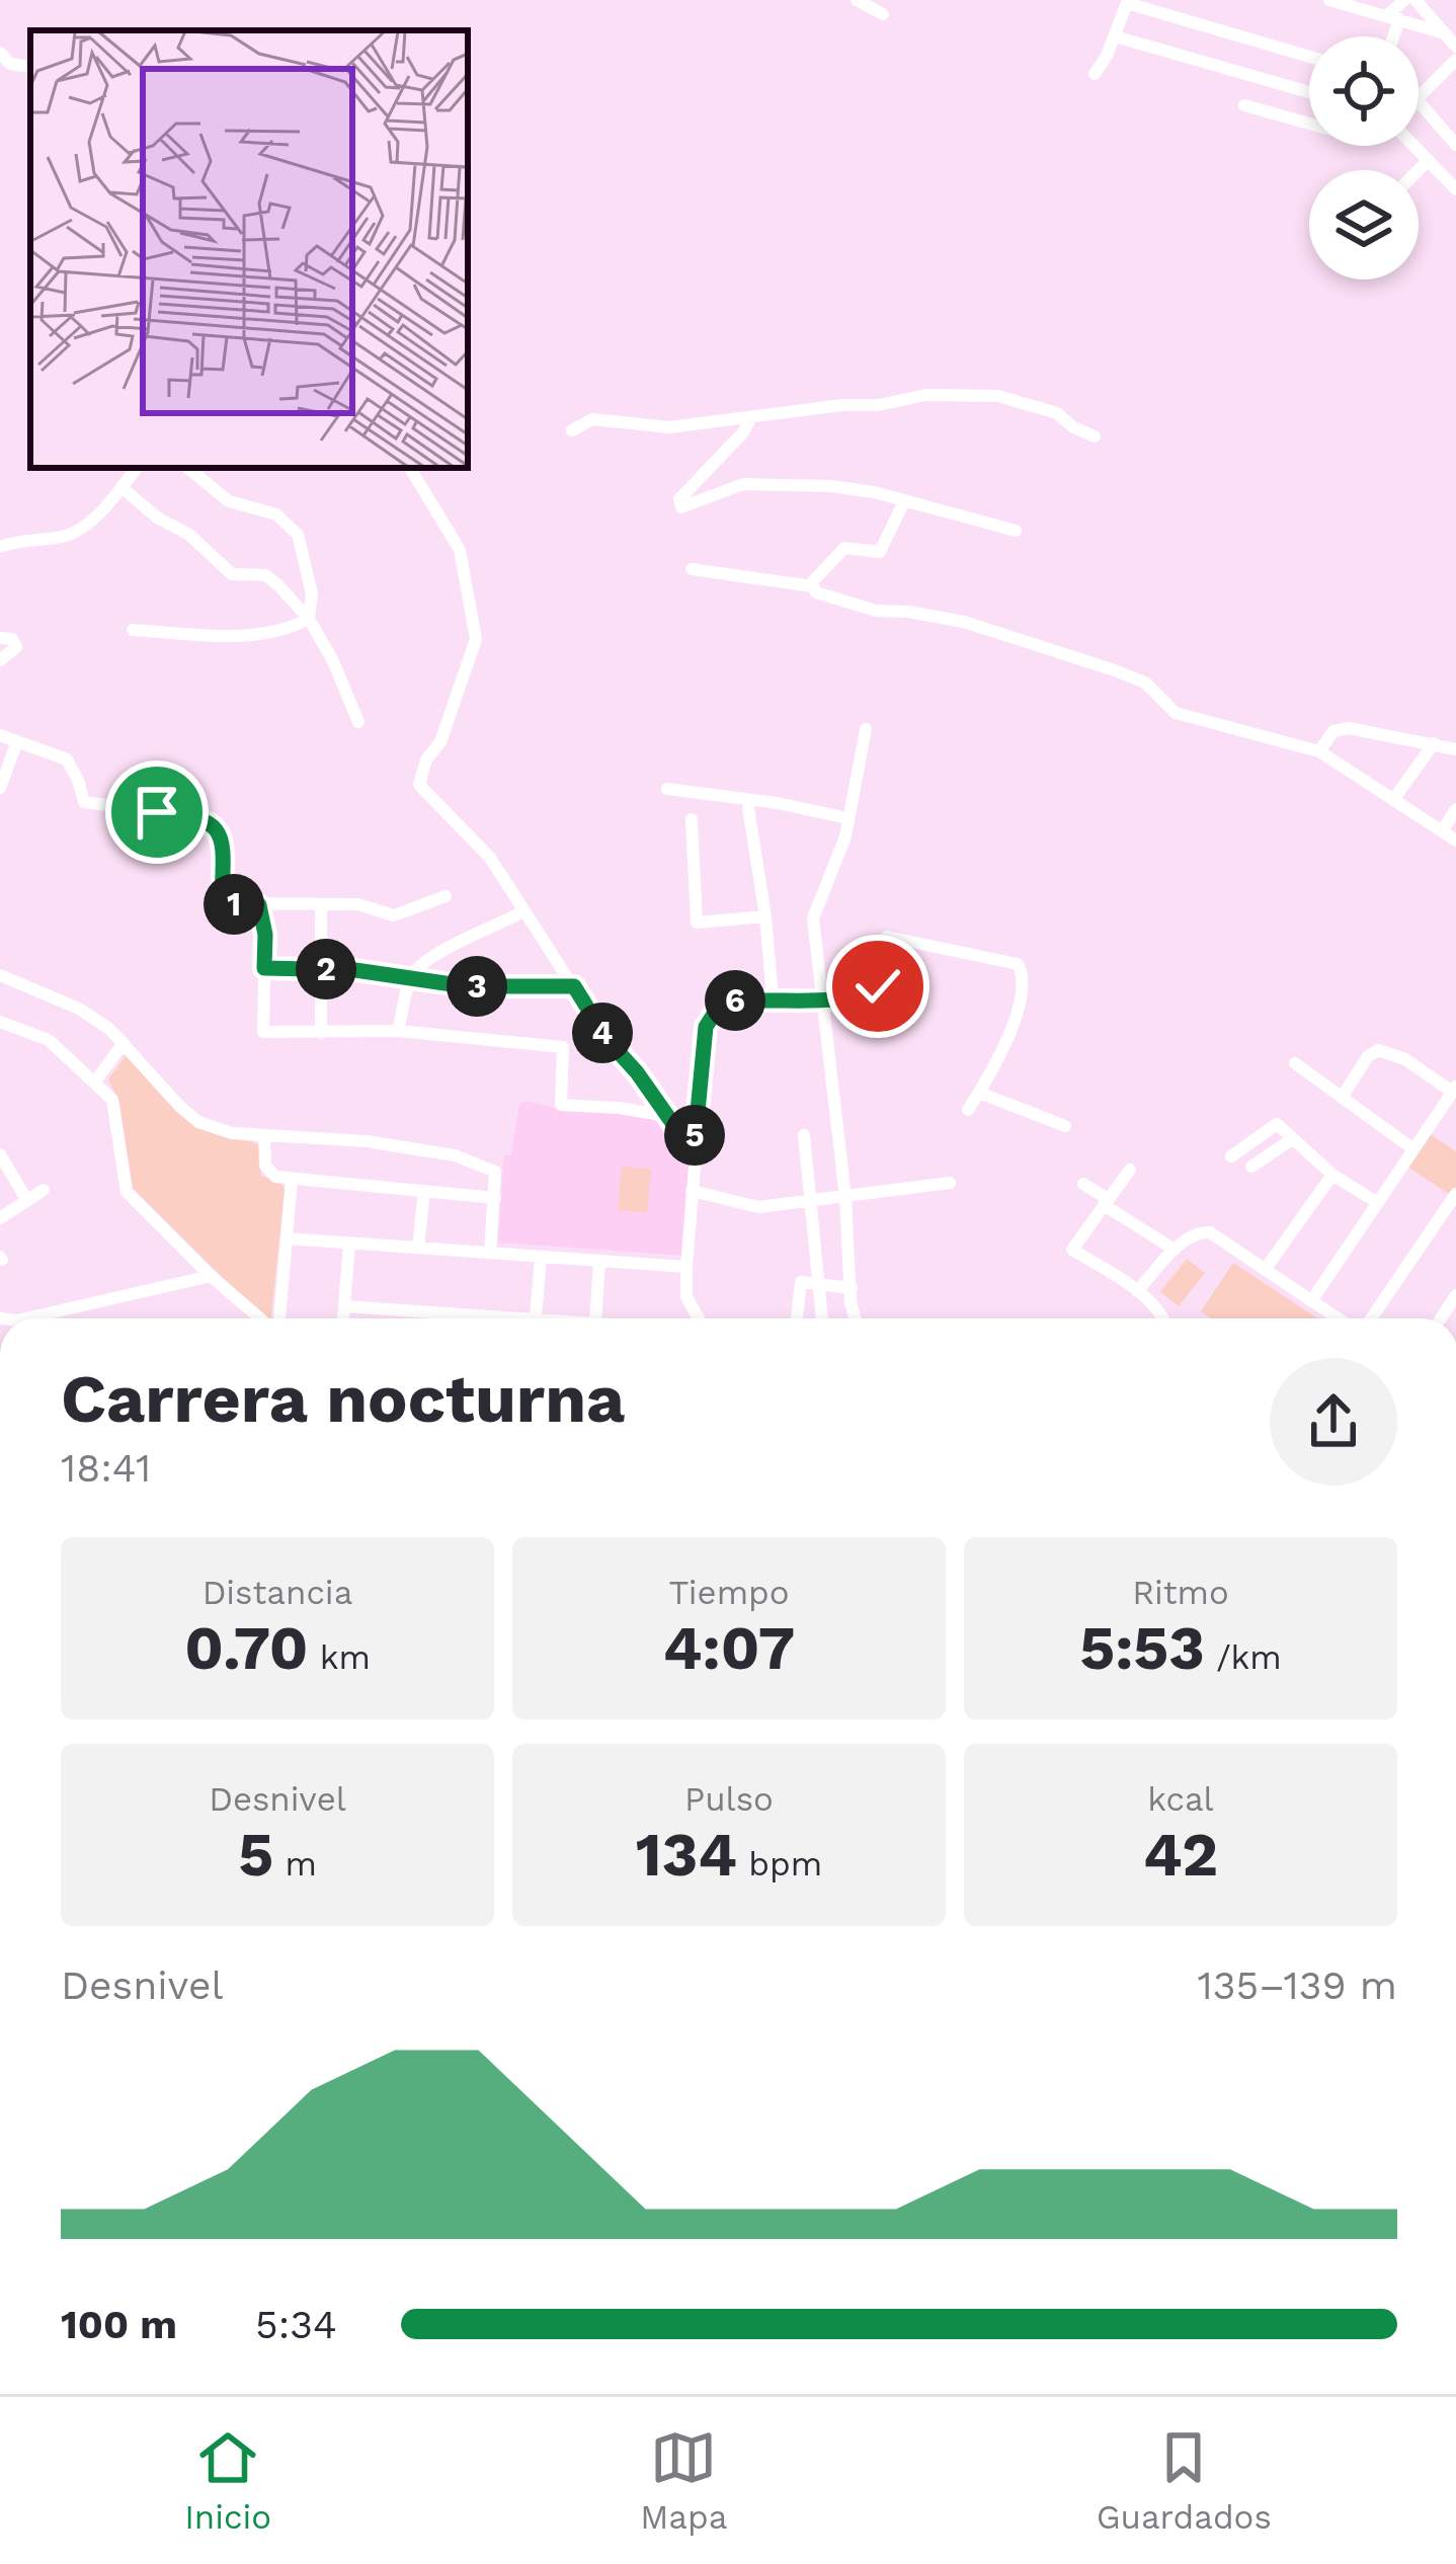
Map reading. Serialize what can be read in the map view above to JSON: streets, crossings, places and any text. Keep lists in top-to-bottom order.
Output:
{
  "page": {
    "pins": [
      "1",
      "2",
      "3",
      "6",
      "4",
      "5"
    ],
    "heading": ["Carrera nocturna", "18:41"],
    "stats": [
      ["Distancia", "0.70 km"],
      ["Tiempo", "4:07"],
      ["Ritmo", "5:53 /km"],
      ["Desnivel", "5 m"],
      ["Pulso", "134 bpm"],
      ["kcal", "42"]
    ],
    "chart": ["Desnivel", "135–139 m"],
    "list": [
      {
        "name": "100 m",
        "note": "5:34"
      }
    ],
    "tabs": ["Inicio", "Mapa", "Guardados"]
  }
}
